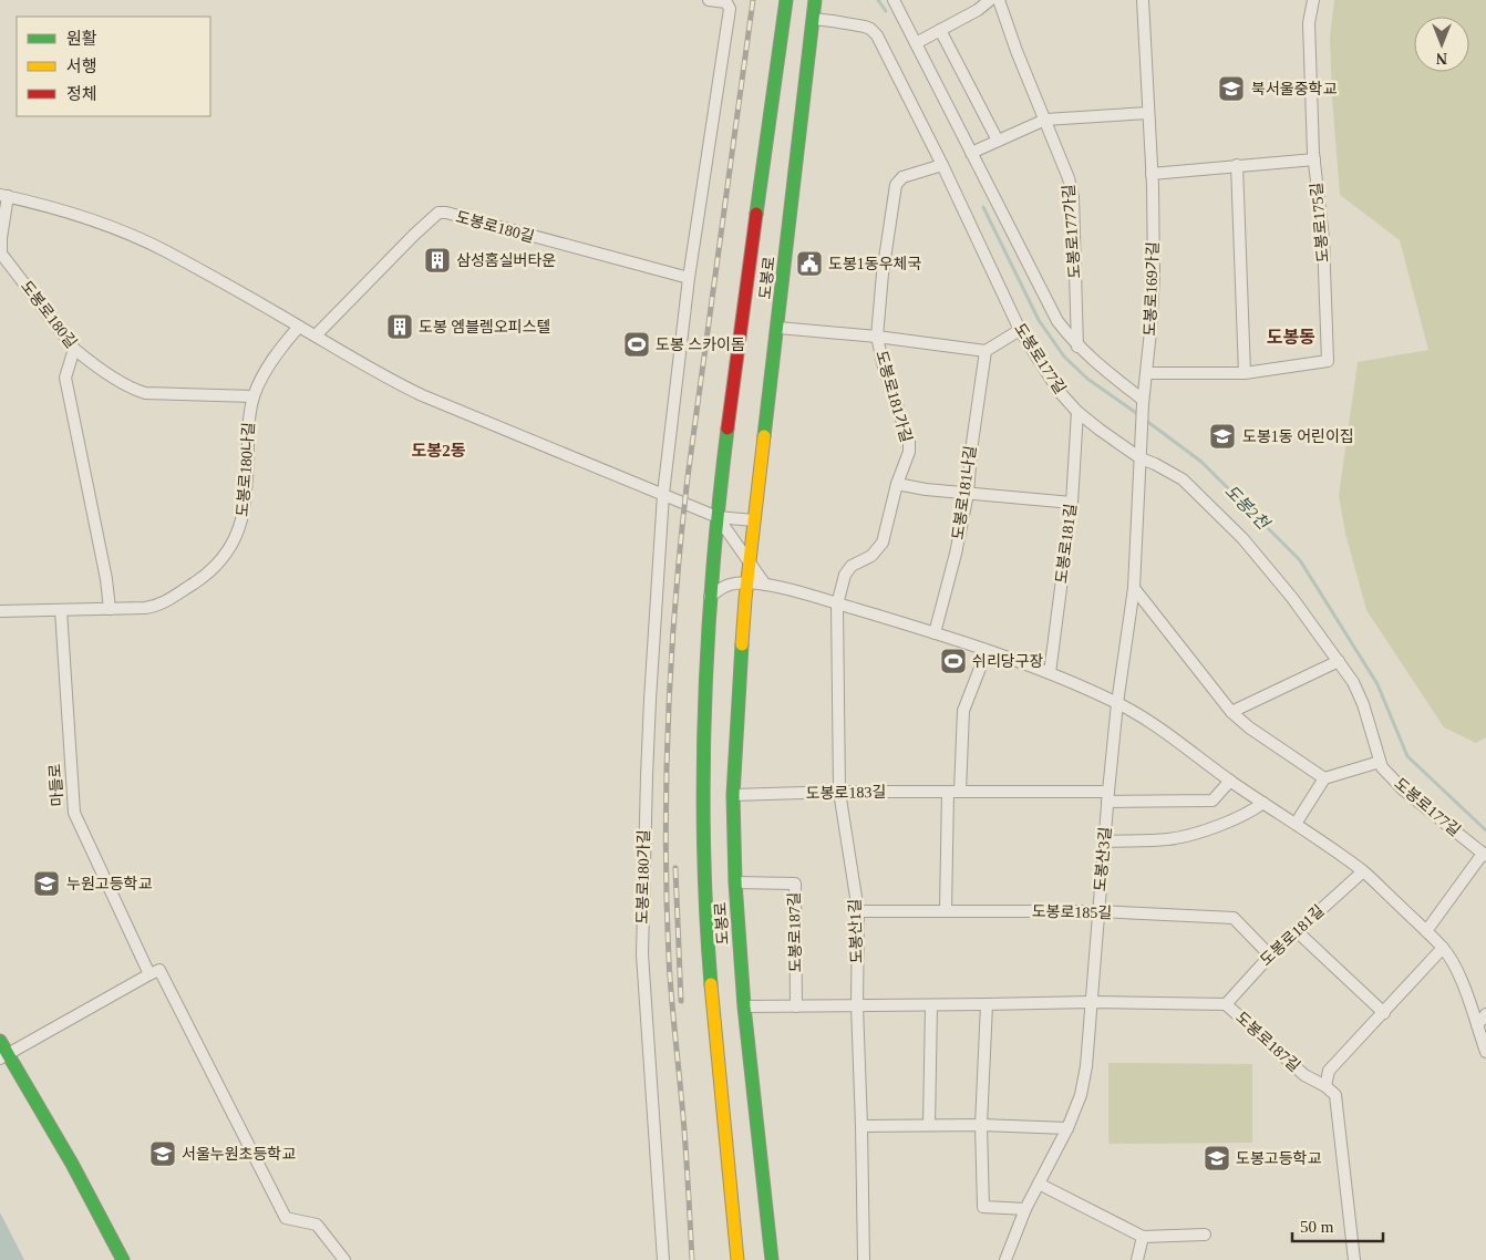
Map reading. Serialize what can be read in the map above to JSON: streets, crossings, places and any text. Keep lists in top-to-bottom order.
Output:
{
  "streets": {
    "main road": ["도봉로"],
    "street": [
      "도봉로175길",
      "도봉로180길",
      "도봉로177가길",
      "도봉로169가길",
      "도봉로177길",
      "도봉로181가길",
      "도봉로180나길",
      "도봉로181나길",
      "도봉로181길",
      "마들로",
      "도봉로183길",
      "도봉산3길",
      "도봉로180가길",
      "도봉로185길",
      "도봉산1길",
      "도봉로187길"
    ]
  },
  "crossings": [
    ["도봉로175길", "도봉로169가길"],
    ["도봉로180길", "도봉로"],
    ["도봉로180길", "도봉로180나길"],
    ["도봉로180길", "도봉로180가길"],
    ["도봉로", "도봉로177길"],
    ["도봉로", "도봉로183길"],
    ["도봉로", "도봉로187길"],
    ["도봉로169가길", "도봉로177길"],
    ["도봉로169가길", "도봉산3길"],
    ["도봉로177길", "도봉로181가길"],
    ["도봉로177길", "도봉로181길"],
    ["도봉로177길", "도봉산3길"],
    ["도봉로181가길", "도봉산1길"],
    ["도봉로180나길", "마들로"],
    ["도봉로181길", "도봉로185길"],
    ["도봉로181길", "도봉로187길"],
    ["도봉로183길", "도봉산3길"],
    ["도봉로183길", "도봉산1길"],
    ["도봉산3길", "도봉로185길"],
    ["도봉산3길", "도봉로187길"],
    ["도봉로185길", "도봉산1길"],
    ["도봉산1길", "도봉로187길"]
  ],
  "districts": ["도봉동", "도봉2동"],
  "water": ["도봉2천"],
  "places": {
    "school or university": [
      "북서울중학교",
      "도봉1동 어린이집",
      "누원고등학교",
      "서울누원초등학교",
      "도봉고등학교"
    ],
    "building": ["삼성홈실버타운", "도봉 엠블렘오피스텔"],
    "public building": ["도봉1동우체국"],
    "sports": ["도봉 스카이돔", "쉬리당구장"]
  },
  "legend": ["원활", "서행", "정체"],
  "scale_bar": "50 m",
  "north": "bottom"
}
